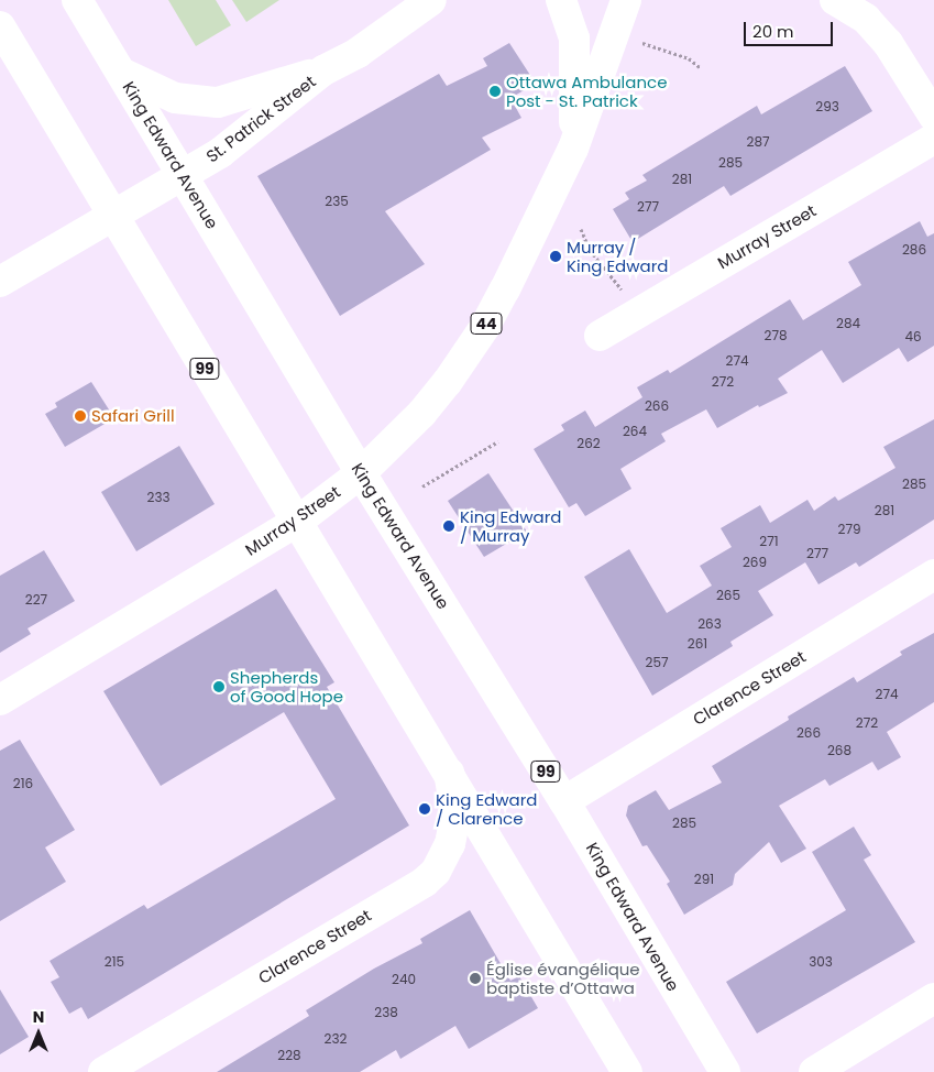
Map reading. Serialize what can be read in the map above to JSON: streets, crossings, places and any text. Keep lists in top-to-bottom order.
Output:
{
  "streets": {
    "main road": [
      "St. Patrick Street",
      "King Edward Avenue",
      "Murray Street",
      "44",
      "99",
      "Clarence Street"
    ]
  },
  "crossings": [
    ["St. Patrick Street", "King Edward Avenue"],
    ["St. Patrick Street", "99"],
    ["King Edward Avenue", "Murray Street"],
    ["King Edward Avenue", "Clarence Street"],
    ["Murray Street", "44"],
    ["Murray Street", "99"],
    ["99", "Clarence Street"]
  ],
  "places": [
    "Ottawa Ambulance Post - St. Patrick",
    "Murray / King Edward",
    "Safari Grill",
    "King Edward / Murray",
    "Shepherds of Good Hope",
    "King Edward / Clarence",
    "Église évangélique baptiste d’Ottawa"
  ],
  "house_numbers": [
    "293",
    "287",
    "285",
    "281",
    "235",
    "277",
    "286",
    "284",
    "278",
    "46",
    "274",
    "272",
    "266",
    "264",
    "262",
    "285",
    "233",
    "281",
    "279",
    "271",
    "277",
    "269",
    "265",
    "227",
    "263",
    "261",
    "257",
    "274",
    "272",
    "266",
    "268",
    "216",
    "285",
    "291",
    "215",
    "303",
    "240",
    "238",
    "232",
    "228"
  ],
  "scale_bar": "20 m",
  "north": "top"
}
